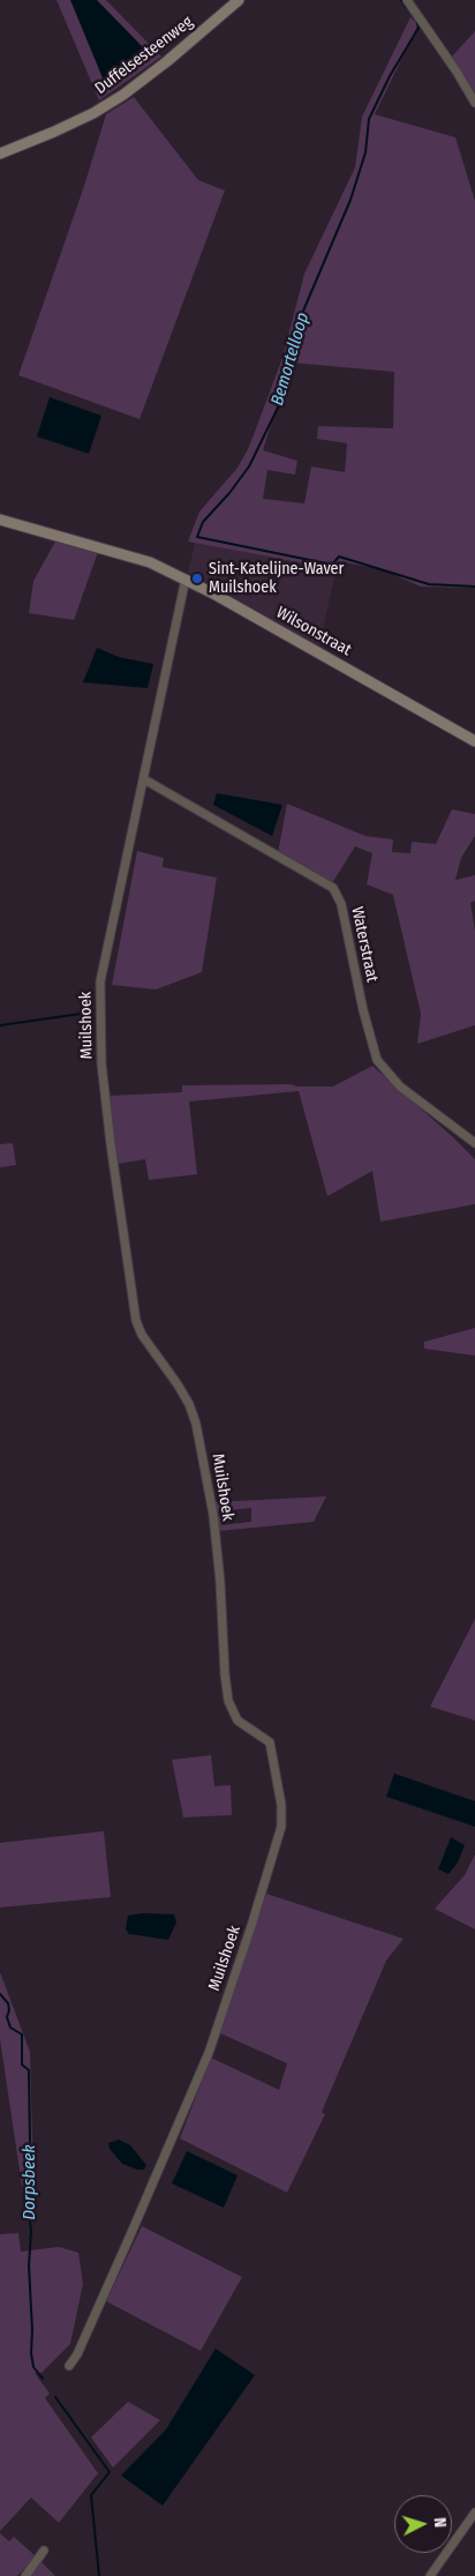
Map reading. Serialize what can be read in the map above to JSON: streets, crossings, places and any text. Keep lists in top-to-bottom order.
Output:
{
  "streets": {
    "street": [
      "Duffelsesteenweg",
      "Wilsonstraat",
      "Waterstraat",
      "Muilshoek"
    ]
  },
  "crossings": [
    ["Wilsonstraat", "Muilshoek"],
    ["Waterstraat", "Muilshoek"]
  ],
  "water": ["Bemortelloop", "Dorpsbeek"],
  "places": ["Sint-Katelijne-Waver Muilshoek"],
  "north": "right"
}
